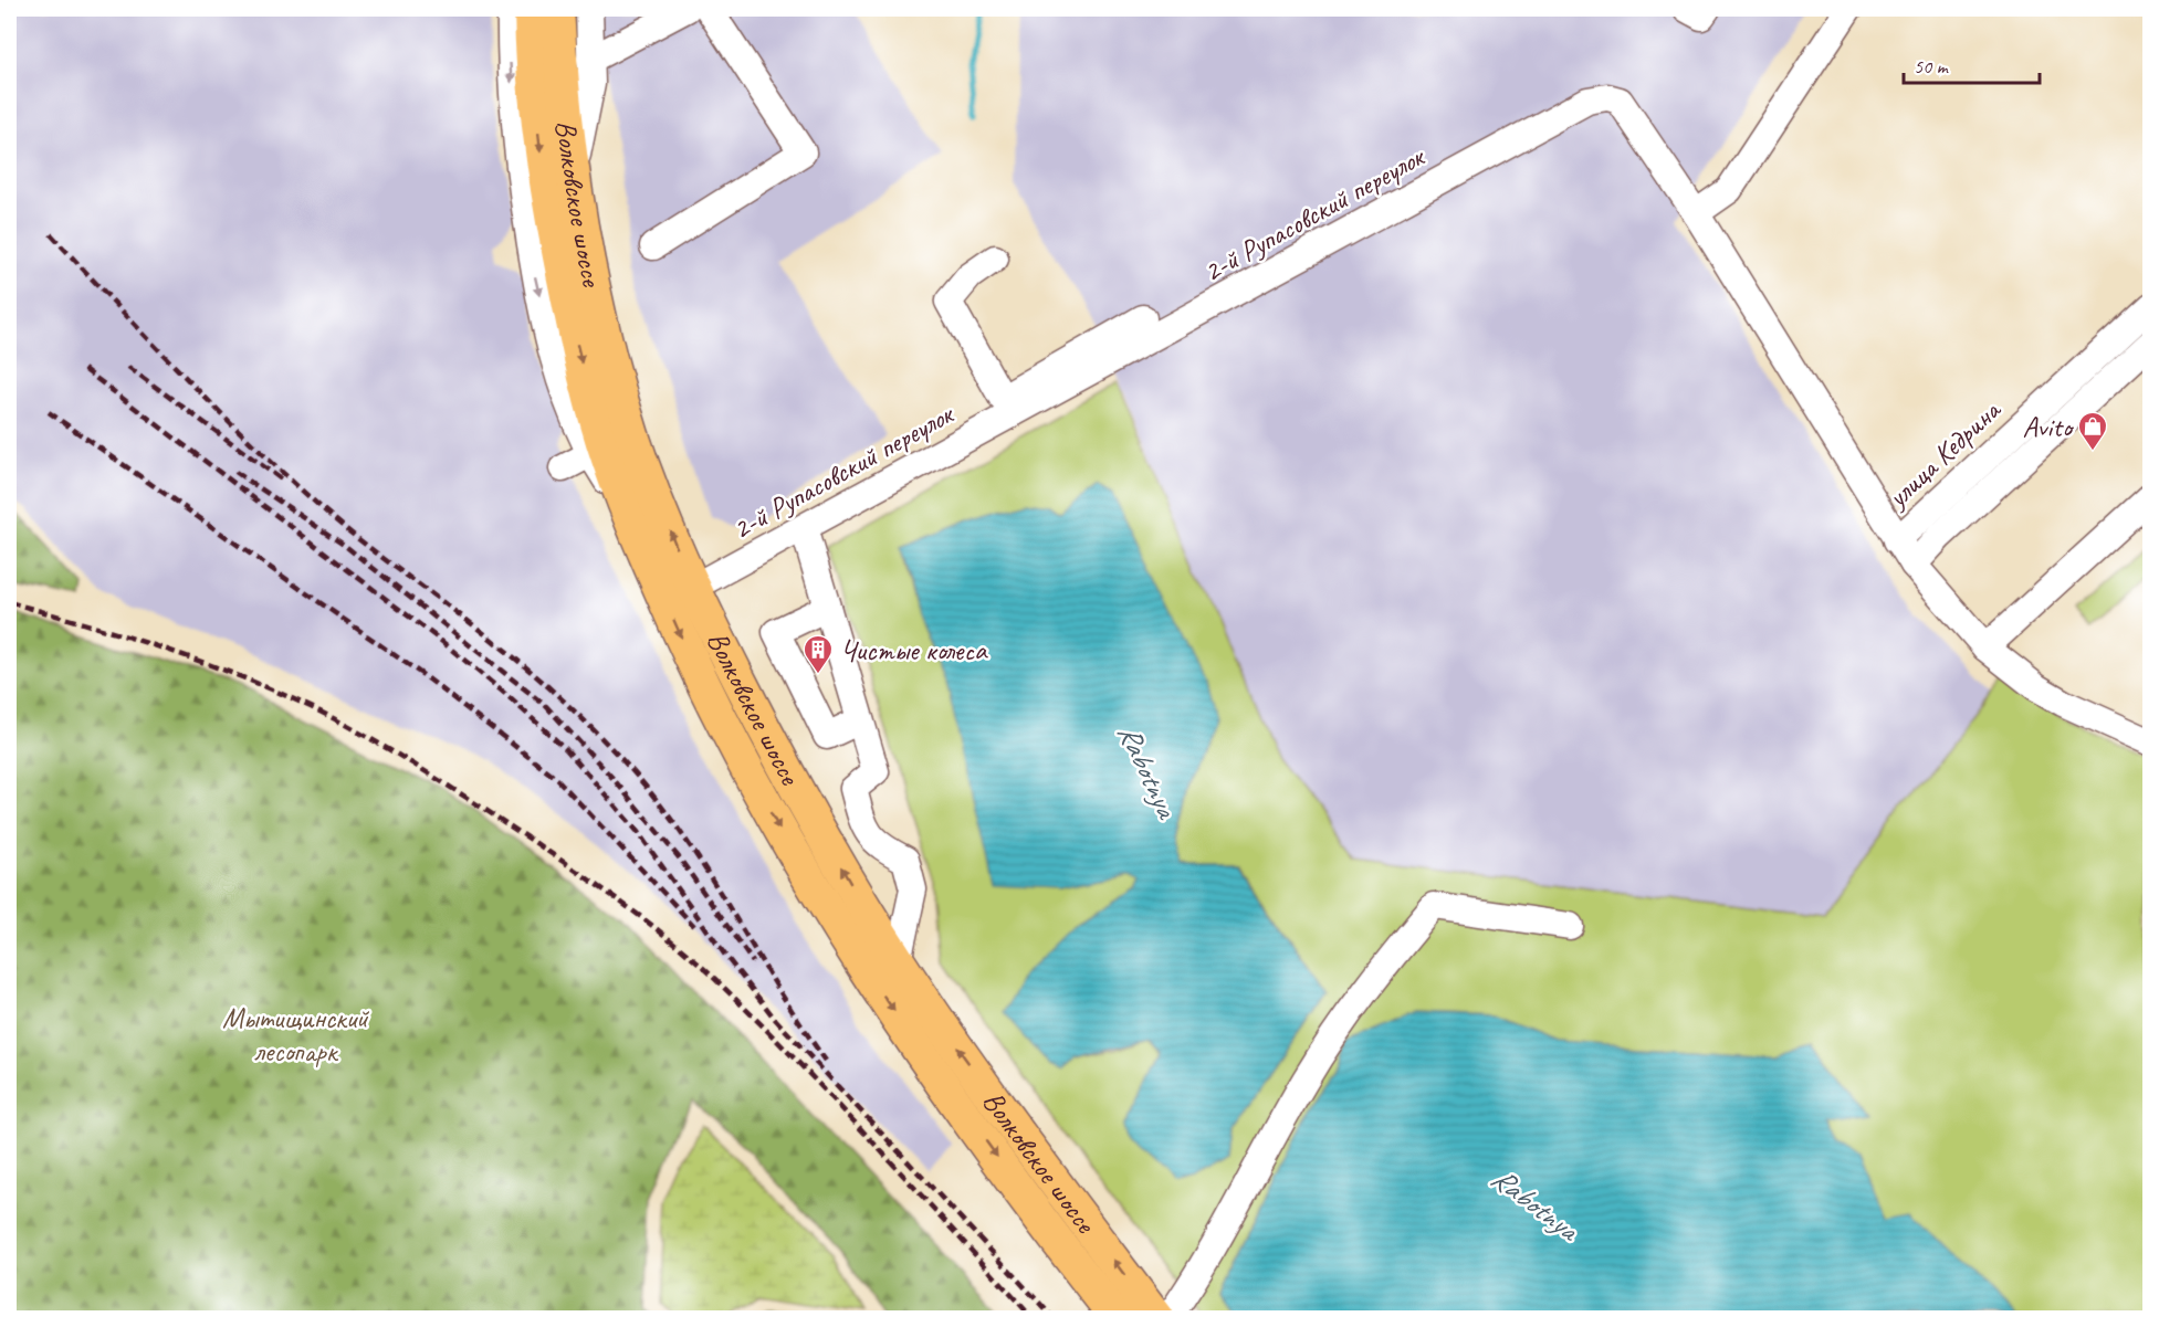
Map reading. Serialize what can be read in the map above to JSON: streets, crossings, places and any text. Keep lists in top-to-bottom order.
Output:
{
  "streets": {
    "main road": ["Волковское шоссе"],
    "street": ["2-й Рупасовский переулок", "улица Кедрина"]
  },
  "crossings": [
    ["Волковское шоссе", "2-й Рупасовский переулок"]
  ],
  "water": ["Rabotnya"],
  "parks": ["Мытищинский лесопарк"],
  "places": {
    "shop": ["Avito"],
    "building": ["Чистые колеса"]
  },
  "scale_bar": "50 m"
}
